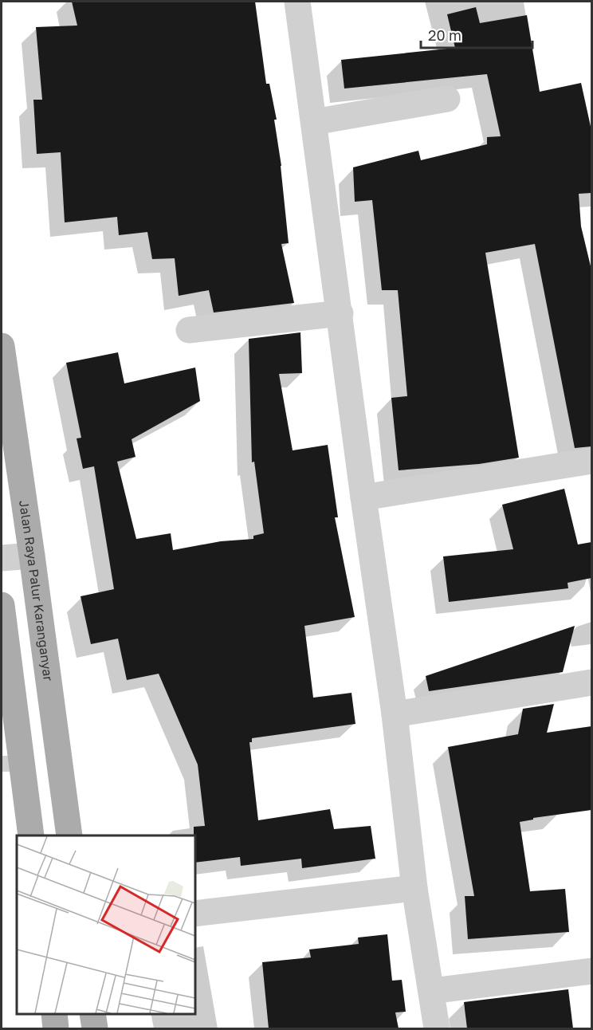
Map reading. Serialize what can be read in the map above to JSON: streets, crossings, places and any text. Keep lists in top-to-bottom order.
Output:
{
  "streets": {
    "main road": ["Jalan Raya Palur Karanganyar"]
  },
  "scale_bar": "20 m"
}
